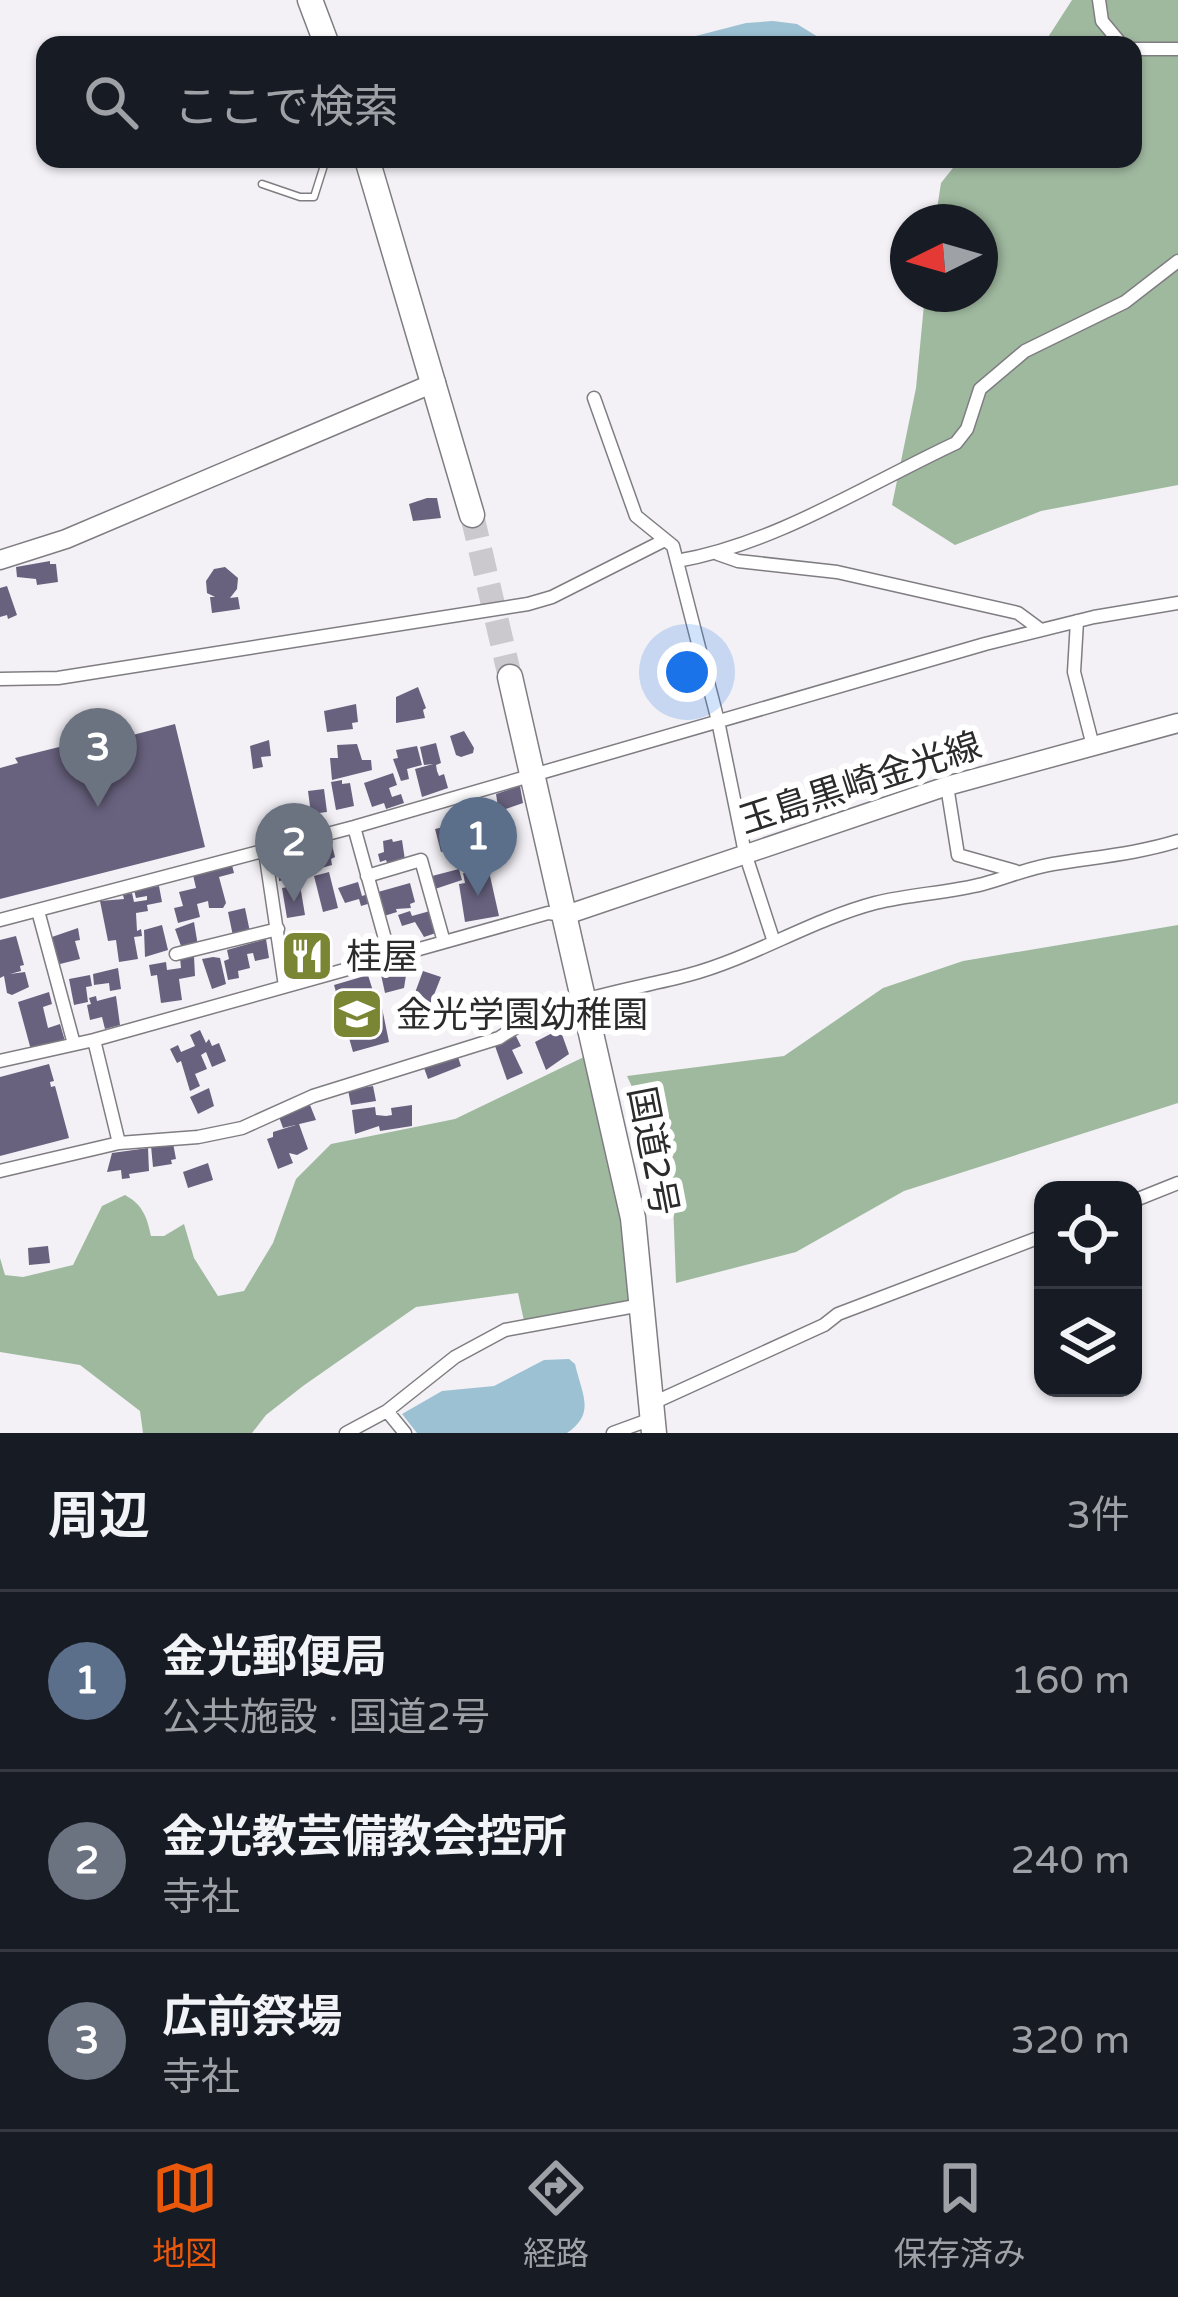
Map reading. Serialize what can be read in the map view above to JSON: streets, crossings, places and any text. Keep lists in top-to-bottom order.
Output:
{
  "streets": {
    "highway": ["国道2号"],
    "main road": ["玉島黒崎金光線"]
  },
  "crossings": [
    ["玉島黒崎金光線", "国道2号"]
  ],
  "places": {
    "restaurant": ["桂屋"],
    "school or university": ["金光学園幼稚園"]
  },
  "north": "left",
  "page": {
    "search": "ここで検索",
    "pins": ["3", "1", "2"],
    "heading": ["周辺", "3件"],
    "list": [
      {
        "mark": "1",
        "name": "金光郵便局",
        "note": "公共施設 · 国道2号",
        "value": "160 m"
      },
      {
        "mark": "2",
        "name": "金光教芸備教会控所",
        "note": "寺社",
        "value": "240 m"
      },
      {
        "mark": "3",
        "name": "広前祭場",
        "note": "寺社",
        "value": "320 m"
      }
    ],
    "nav": ["地図", "経路", "保存済み"]
  }
}
